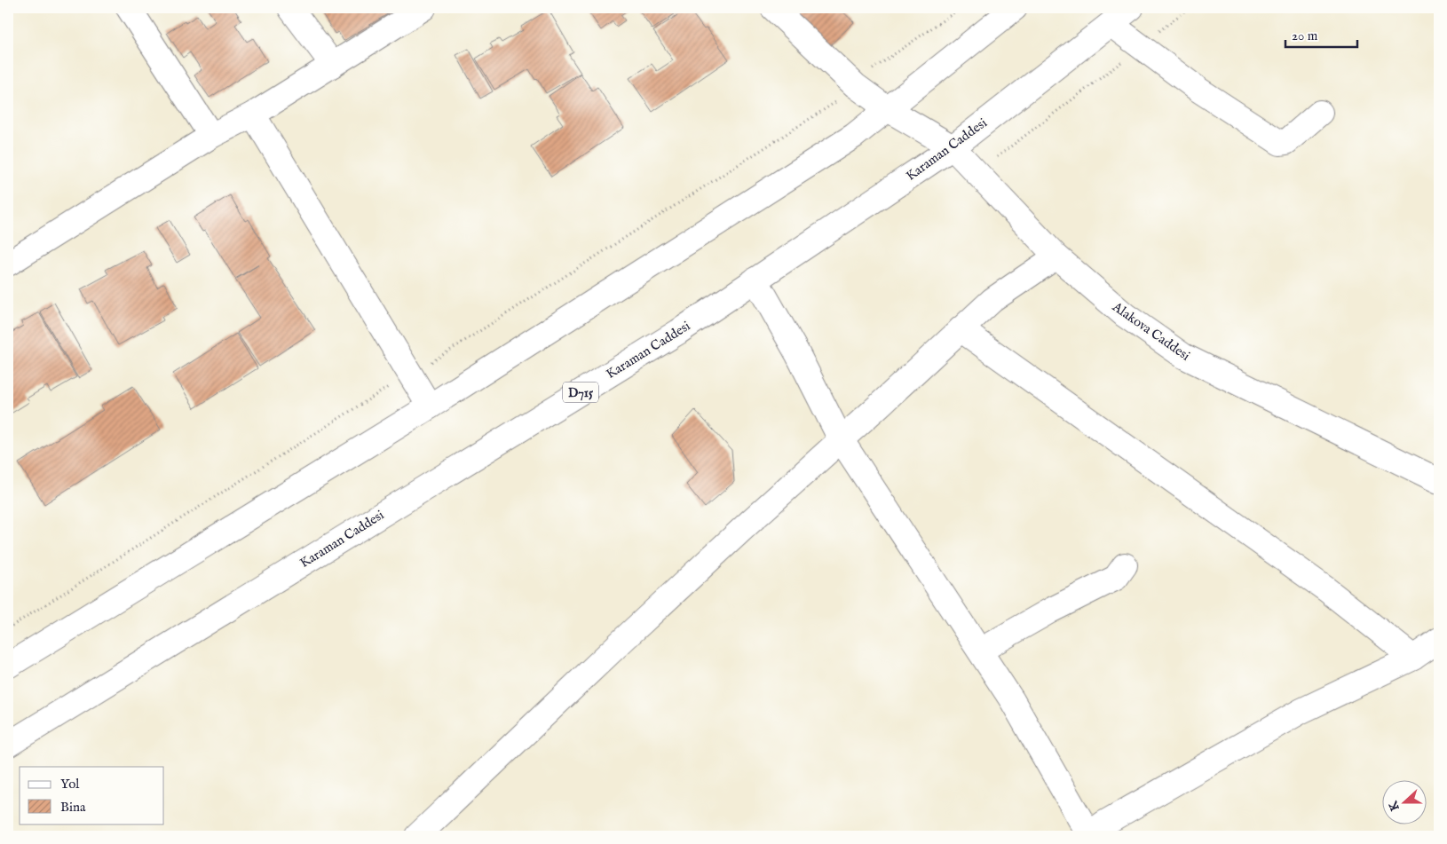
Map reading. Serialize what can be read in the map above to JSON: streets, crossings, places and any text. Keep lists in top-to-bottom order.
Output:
{
  "streets": {
    "main road": ["Karaman Caddesi", "Alakova Caddesi", "D715"]
  },
  "crossings": [
    ["Karaman Caddesi", "Alakova Caddesi"]
  ],
  "legend": ["Yol", "Bina"],
  "scale_bar": "20 m",
  "north": "left"
}
